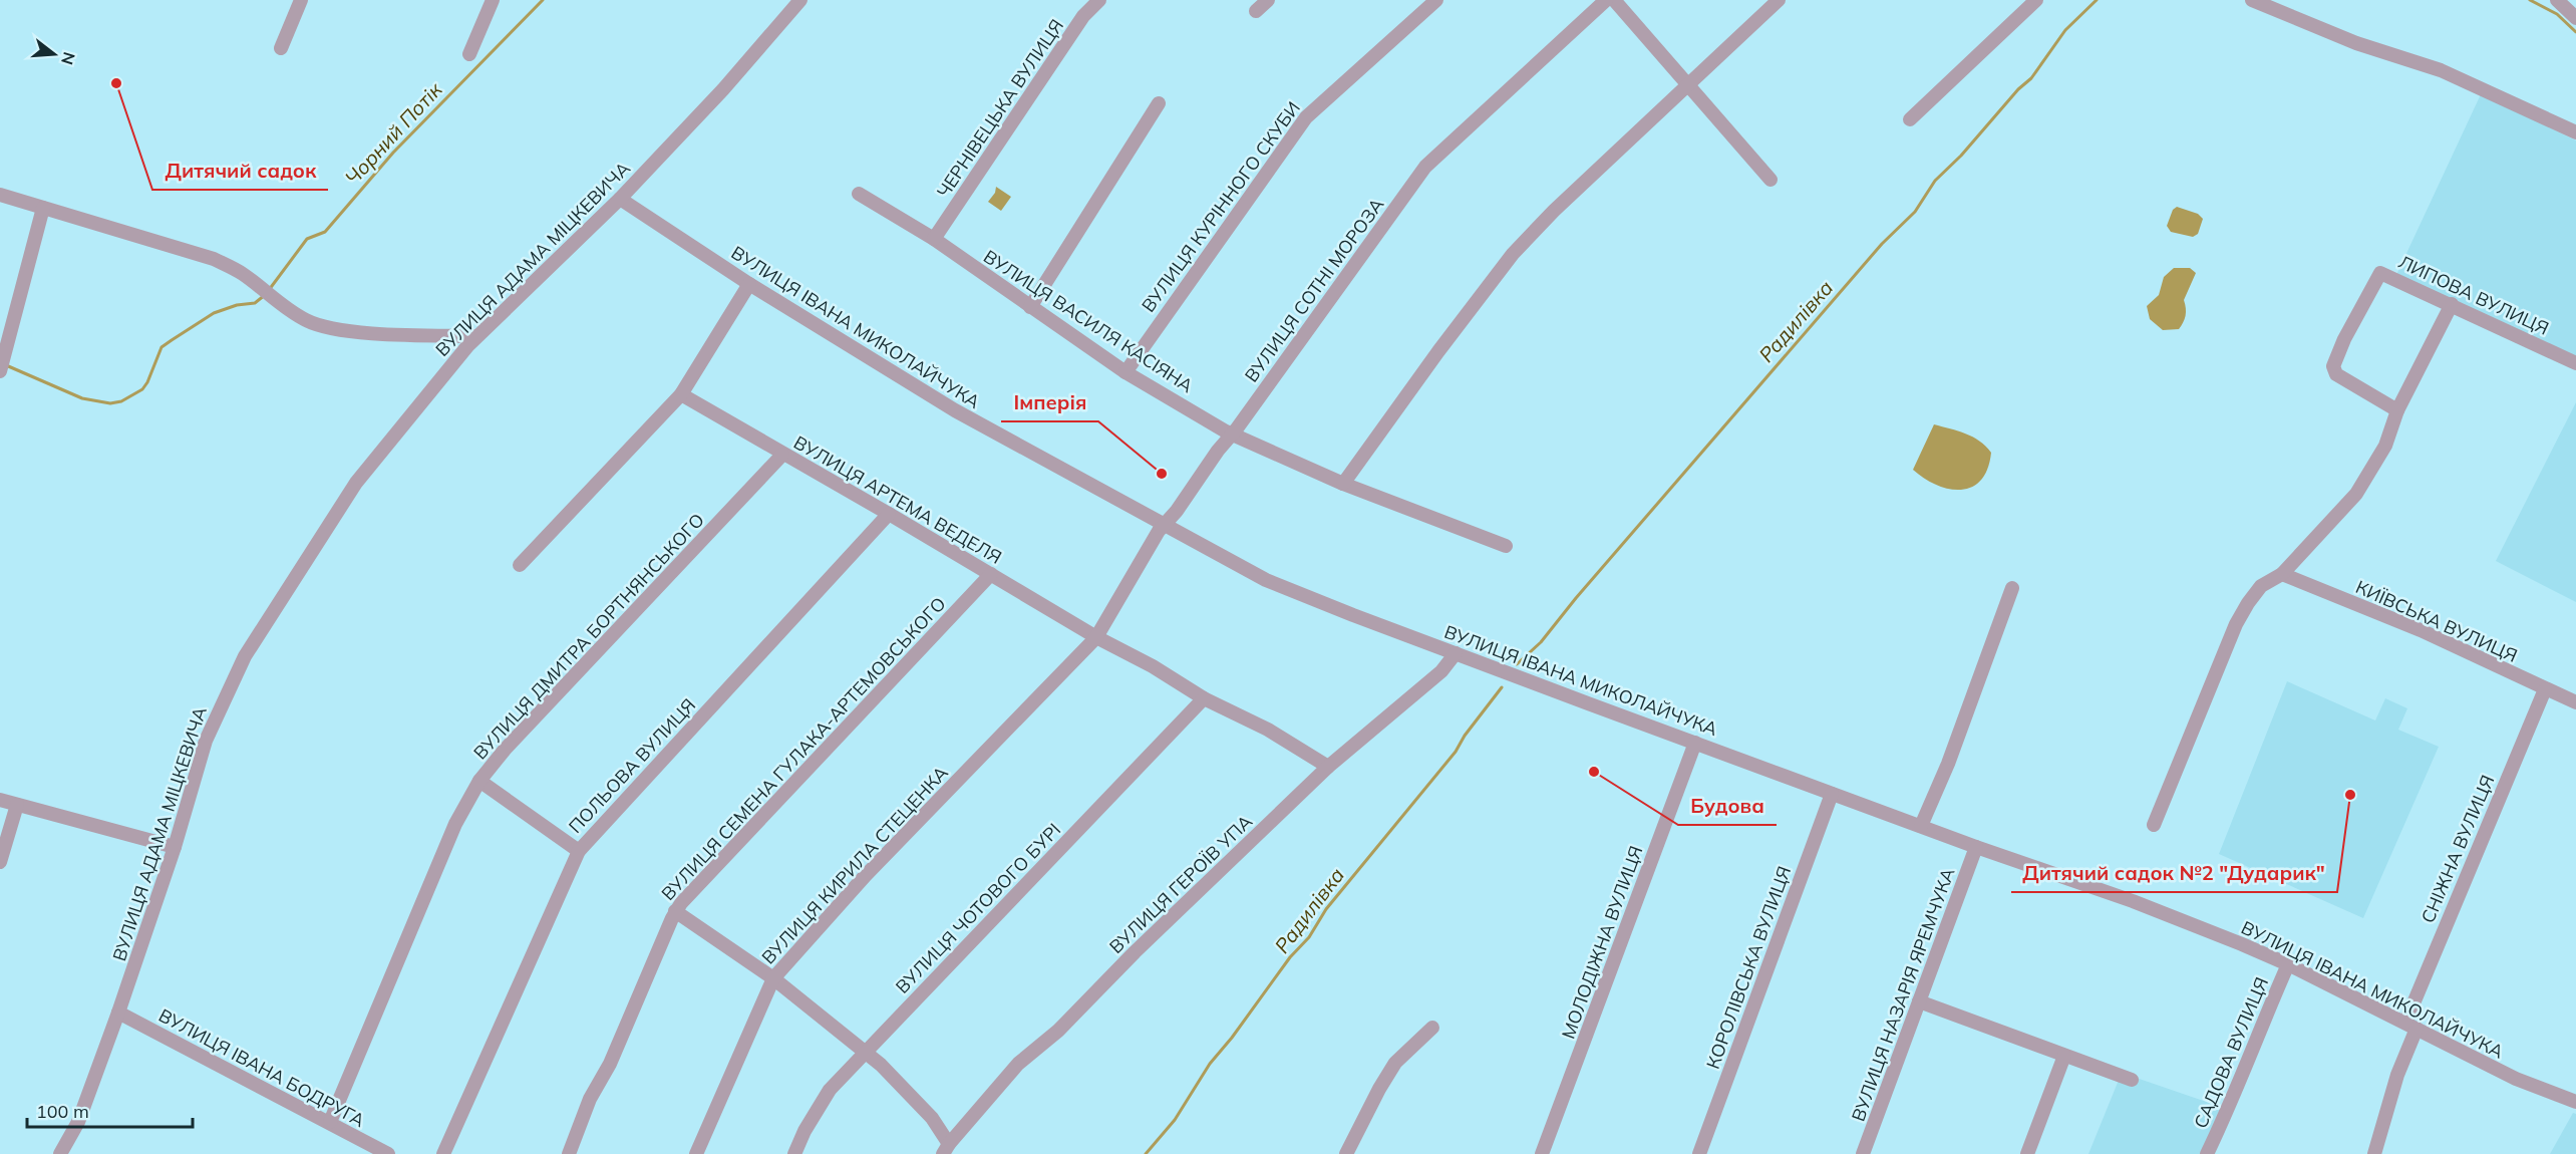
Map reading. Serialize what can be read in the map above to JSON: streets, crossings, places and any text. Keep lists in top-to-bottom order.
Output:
{
  "streets": {
    "street": [
      "ЧЕРНІВЕЦЬКА ВУЛИЦЯ",
      "ВУЛИЦЯ КУРІННОГО СКУБИ",
      "ВУЛИЦЯ АДАМА МІЦКЕВИЧА",
      "ВУЛИЦЯ СОТНІ МОРОЗА",
      "ЛИПОВА ВУЛИЦЯ",
      "ВУЛИЦЯ ВАСИЛЯ КАСІЯНА",
      "ВУЛИЦЯ ІВАНА МИКОЛАЙЧУКА",
      "ВУЛИЦЯ АРТЕМА ВЕДЕЛЯ",
      "КИЇВСЬКА ВУЛИЦЯ",
      "ВУЛИЦЯ ДМИТРА БОРТНЯНСЬКОГО",
      "ВУЛИЦЯ СЕМЕНА ГУЛАКА-АРТЕМОВСЬКОГО",
      "ПОЛЬОВА ВУЛИЦЯ",
      "СНІЖНА ВУЛИЦЯ",
      "ВУЛИЦЯ КИРИЛА СТЕЦЕНКА",
      "ВУЛИЦЯ ГЕРОЇВ УПА",
      "ВУЛИЦЯ ЧОТОВОГО БУРІ",
      "МОЛОДІЖНА ВУЛИЦЯ",
      "КОРОЛІВСЬКА ВУЛИЦЯ",
      "ВУЛИЦЯ НАЗАРІЯ ЯРЕМЧУКА",
      "САДОВА ВУЛИЦЯ",
      "ВУЛИЦЯ ІВАНА БОДРУГА"
    ]
  },
  "crossings": [
    ["ЧЕРНІВЕЦЬКА ВУЛИЦЯ", "ВУЛИЦЯ ВАСИЛЯ КАСІЯНА"],
    ["ВУЛИЦЯ КУРІННОГО СКУБИ", "ВУЛИЦЯ ВАСИЛЯ КАСІЯНА"],
    ["ВУЛИЦЯ АДАМА МІЦКЕВИЧА", "ВУЛИЦЯ ІВАНА МИКОЛАЙЧУКА"],
    ["ВУЛИЦЯ АДАМА МІЦКЕВИЧА", "ВУЛИЦЯ ІВАНА БОДРУГА"],
    ["ВУЛИЦЯ СОТНІ МОРОЗА", "ВУЛИЦЯ ВАСИЛЯ КАСІЯНА"],
    ["ВУЛИЦЯ СОТНІ МОРОЗА", "ВУЛИЦЯ ІВАНА МИКОЛАЙЧУКА"],
    ["ВУЛИЦЯ СОТНІ МОРОЗА", "ВУЛИЦЯ АРТЕМА ВЕДЕЛЯ"],
    ["ВУЛИЦЯ СОТНІ МОРОЗА", "ВУЛИЦЯ КИРИЛА СТЕЦЕНКА"],
    ["ВУЛИЦЯ ІВАНА МИКОЛАЙЧУКА", "СНІЖНА ВУЛИЦЯ"],
    ["ВУЛИЦЯ ІВАНА МИКОЛАЙЧУКА", "ВУЛИЦЯ ГЕРОЇВ УПА"],
    ["ВУЛИЦЯ ІВАНА МИКОЛАЙЧУКА", "МОЛОДІЖНА ВУЛИЦЯ"],
    ["ВУЛИЦЯ ІВАНА МИКОЛАЙЧУКА", "КОРОЛІВСЬКА ВУЛИЦЯ"],
    ["ВУЛИЦЯ ІВАНА МИКОЛАЙЧУКА", "ВУЛИЦЯ НАЗАРІЯ ЯРЕМЧУКА"],
    ["ВУЛИЦЯ ІВАНА МИКОЛАЙЧУКА", "САДОВА ВУЛИЦЯ"],
    ["ВУЛИЦЯ АРТЕМА ВЕДЕЛЯ", "ВУЛИЦЯ ДМИТРА БОРТНЯНСЬКОГО"],
    ["ВУЛИЦЯ АРТЕМА ВЕДЕЛЯ", "ВУЛИЦЯ СЕМЕНА ГУЛАКА-АРТЕМОВСЬКОГО"],
    ["ВУЛИЦЯ АРТЕМА ВЕДЕЛЯ", "ПОЛЬОВА ВУЛИЦЯ"],
    ["ВУЛИЦЯ АРТЕМА ВЕДЕЛЯ", "ВУЛИЦЯ КИРИЛА СТЕЦЕНКА"],
    ["ВУЛИЦЯ АРТЕМА ВЕДЕЛЯ", "ВУЛИЦЯ ГЕРОЇВ УПА"],
    ["ВУЛИЦЯ АРТЕМА ВЕДЕЛЯ", "ВУЛИЦЯ ЧОТОВОГО БУРІ"],
    ["КИЇВСЬКА ВУЛИЦЯ", "СНІЖНА ВУЛИЦЯ"],
    ["ВУЛИЦЯ ДМИТРА БОРТНЯНСЬКОГО", "ВУЛИЦЯ ІВАНА БОДРУГА"]
  ],
  "water": ["Чорний Потік", "Радилівка"],
  "places": [
    "Дитячий садок",
    "Імперія",
    "Будова",
    "Дитячий садок №2 \"Дударик\""
  ],
  "scale_bar": "100 m",
  "north": "right"
}
